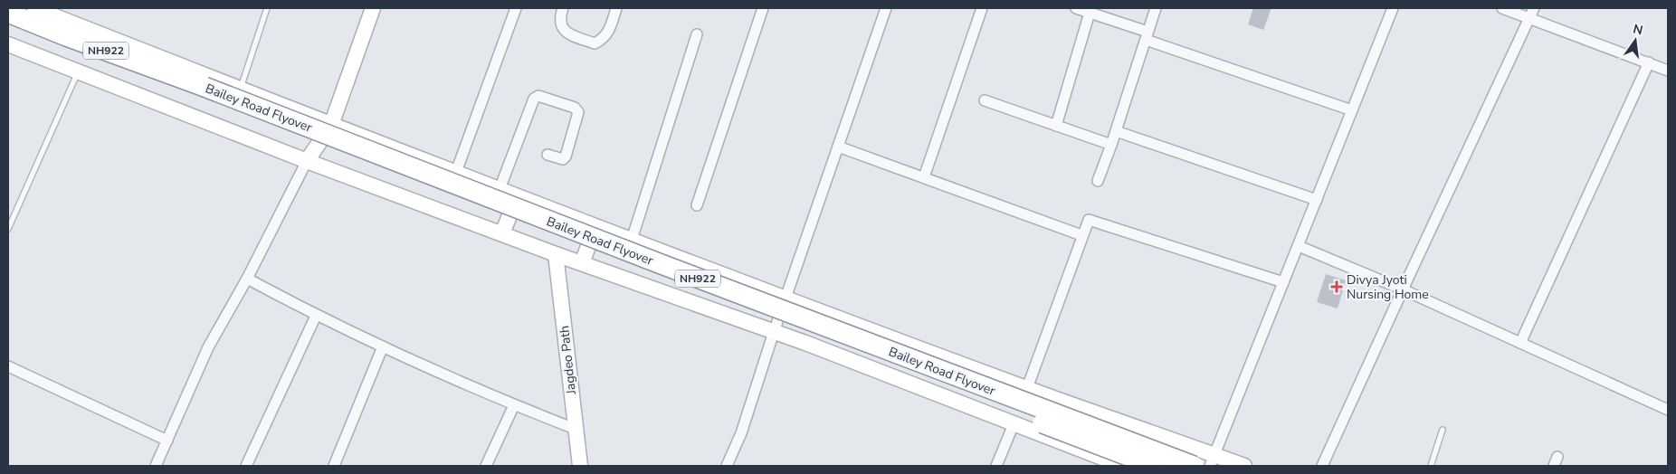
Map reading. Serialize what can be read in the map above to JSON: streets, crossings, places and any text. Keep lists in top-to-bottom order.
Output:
{
  "streets": {
    "highway": ["NH922", "Bailey Road Flyover"],
    "main road": ["Jagdeo Path"]
  },
  "places": {
    "health": ["Divya Jyoti Nursing Home"]
  },
  "north": "top"
}
